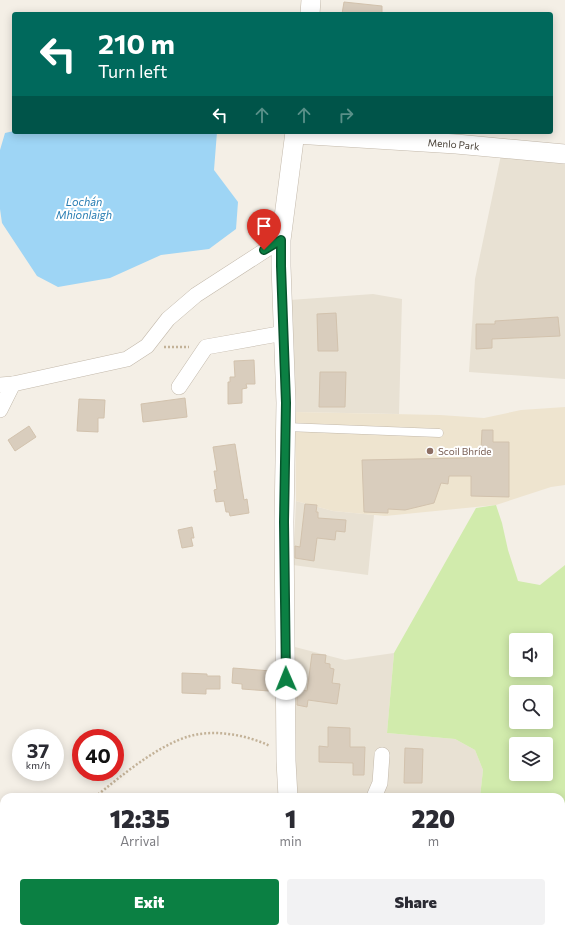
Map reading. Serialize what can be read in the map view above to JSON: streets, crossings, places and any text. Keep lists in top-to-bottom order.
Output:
{
  "streets": {
    "street": ["Menlo Park"]
  },
  "water": ["Lochán Mhionlaigh"],
  "places": ["Scoil Bhríde"],
  "page": {
    "turn": ["210 m", "Turn left"],
    "speed": "37 km/h",
    "limit": "40",
    "eta": [
      "12:35",
      "Arrival",
      "1",
      "min",
      "220",
      "m"
    ],
    "buttons": ["Exit", "Share"]
  }
}
